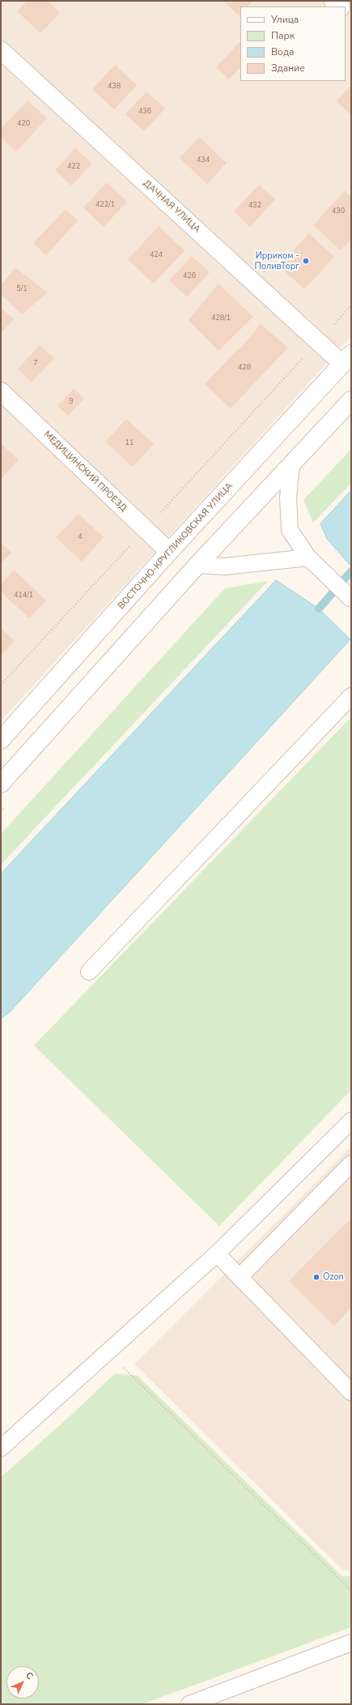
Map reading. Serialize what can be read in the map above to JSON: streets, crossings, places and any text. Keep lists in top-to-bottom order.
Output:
{
  "streets": {
    "main road": ["ДАЧНАЯ УЛИЦА", "МЕДИЦИНСКИЙ ПРОЕЗД", "ВОСТОЧНО-КРУГЛИКОВСКАЯ УЛИЦА"]
  },
  "crossings": [
    ["ДАЧНАЯ УЛИЦА", "ВОСТОЧНО-КРУГЛИКОВСКАЯ УЛИЦА"],
    ["МЕДИЦИНСКИЙ ПРОЕЗД", "ВОСТОЧНО-КРУГЛИКОВСКАЯ УЛИЦА"]
  ],
  "places": ["Ирриком - ПоливТорг", "Ozon"],
  "house_numbers": [
    "438",
    "436",
    "420",
    "434",
    "422",
    "422/1",
    "432",
    "430",
    "424",
    "426",
    "5/1",
    "428/1",
    "7",
    "428",
    "9",
    "11",
    "4",
    "414/1"
  ],
  "legend": [
    "Улица",
    "Парк",
    "Вода",
    "Здание"
  ],
  "north": "top right"
}
